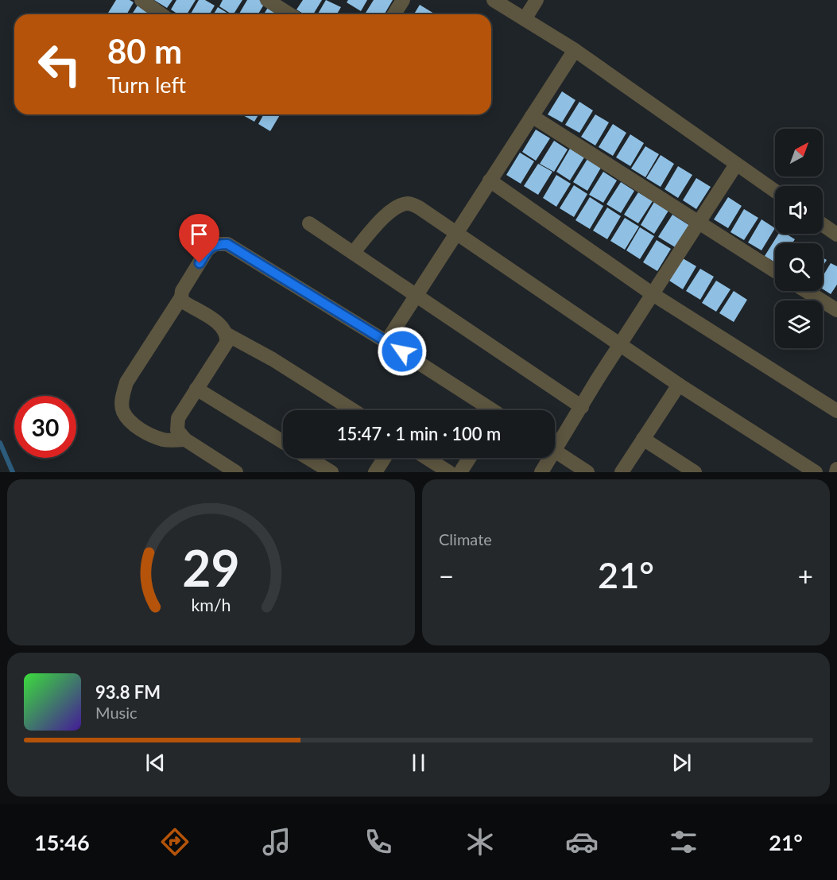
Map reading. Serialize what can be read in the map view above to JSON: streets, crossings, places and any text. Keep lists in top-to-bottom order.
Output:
{
  "north": "top right",
  "page": {
    "turn": ["80 m", "Turn left"],
    "limit": "30",
    "trip": "15:47 · 1 min · 100 m",
    "tile": "Climate",
    "heat": ["−", "21°", "+"],
    "song": ["93.8 FM", "Music"],
    "tabs": ["15:46", "21°"],
    "gauge": ["29", "km/h"]
  }
}
